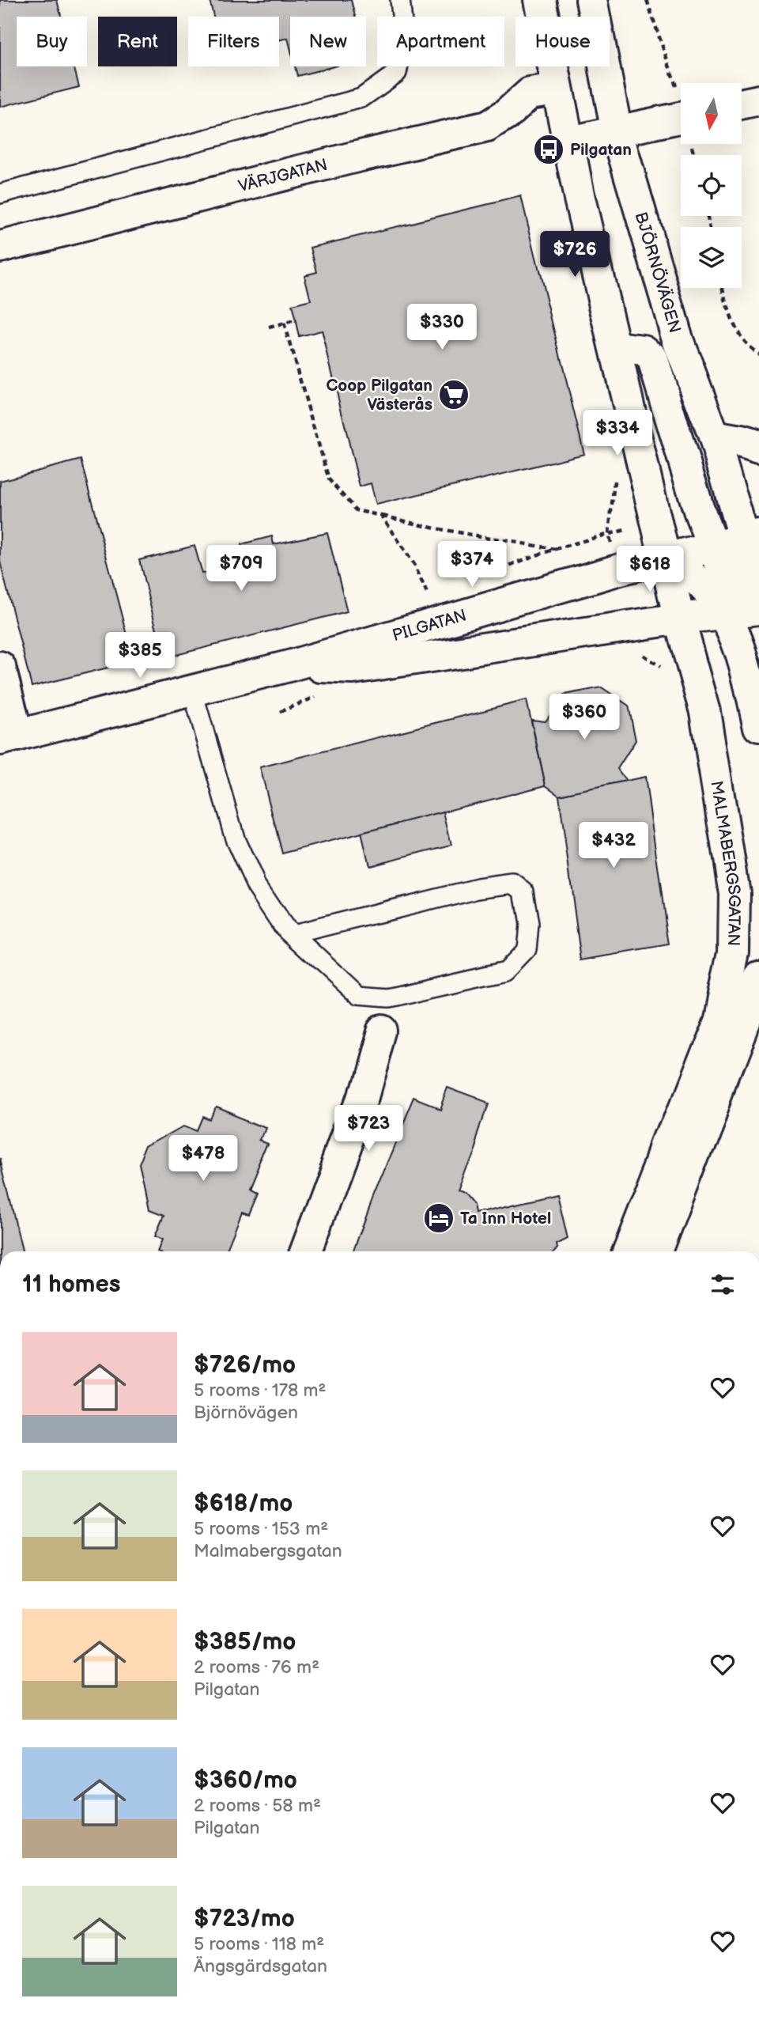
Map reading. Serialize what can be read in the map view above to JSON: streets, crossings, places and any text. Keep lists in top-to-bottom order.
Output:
{
  "streets": {
    "main road": [
      "VÄRJGATAN",
      "BJÖRNÖVÄGEN",
      "PILGATAN",
      "MALMABERGSGATAN"
    ]
  },
  "crossings": [
    ["BJÖRNÖVÄGEN", "PILGATAN"],
    ["PILGATAN", "MALMABERGSGATAN"]
  ],
  "places": {
    "bus stop": ["Pilgatan"],
    "supermarket": ["Coop Pilgatan Västerås"],
    "hotel": ["Ta Inn Hotel"]
  },
  "north": "bottom",
  "page": {
    "chip": [
      "Buy",
      "Rent",
      "Filters",
      "New",
      "Apartment",
      "House"
    ],
    "price": [
      "$726",
      "$330",
      "$334",
      "$374",
      "$709",
      "$618",
      "$385",
      "$360",
      "$432",
      "$723",
      "$478"
    ],
    "heading": "11 homes",
    "list": [
      {
        "name": "$726/mo",
        "note": "5 rooms · 178 m² · Björnövägen"
      },
      {
        "name": "$618/mo",
        "note": "5 rooms · 153 m² · Malmabergsgatan"
      },
      {
        "name": "$385/mo",
        "note": "2 rooms · 76 m² · Pilgatan"
      },
      {
        "name": "$360/mo",
        "note": "2 rooms · 58 m² · Pilgatan"
      },
      {
        "name": "$723/mo",
        "note": "5 rooms · 118 m² · Ängsgärdsgatan"
      }
    ]
  }
}
